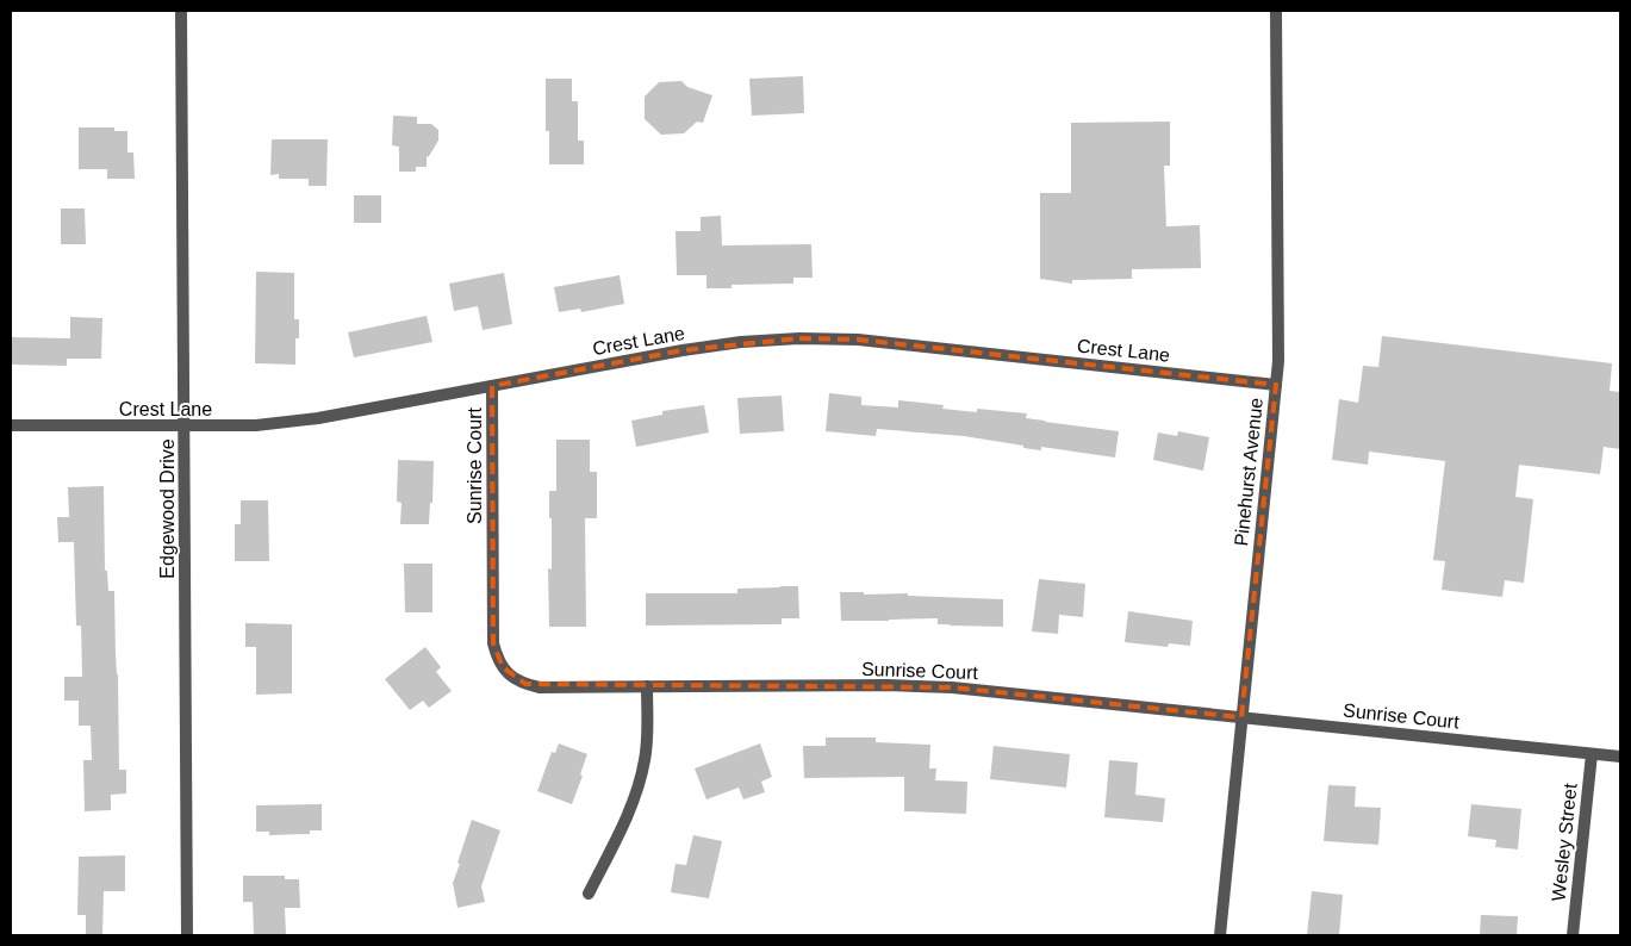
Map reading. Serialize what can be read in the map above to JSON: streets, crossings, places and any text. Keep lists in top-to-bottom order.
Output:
{
  "streets": {
    "street": [
      "Crest Lane",
      "Sunrise Court",
      "Pinehurst Avenue",
      "Edgewood Drive",
      "Wesley Street"
    ]
  },
  "crossings": [
    ["Crest Lane", "Sunrise Court"],
    ["Crest Lane", "Pinehurst Avenue"],
    ["Crest Lane", "Edgewood Drive"],
    ["Sunrise Court", "Pinehurst Avenue"],
    ["Sunrise Court", "Wesley Street"]
  ]
}
